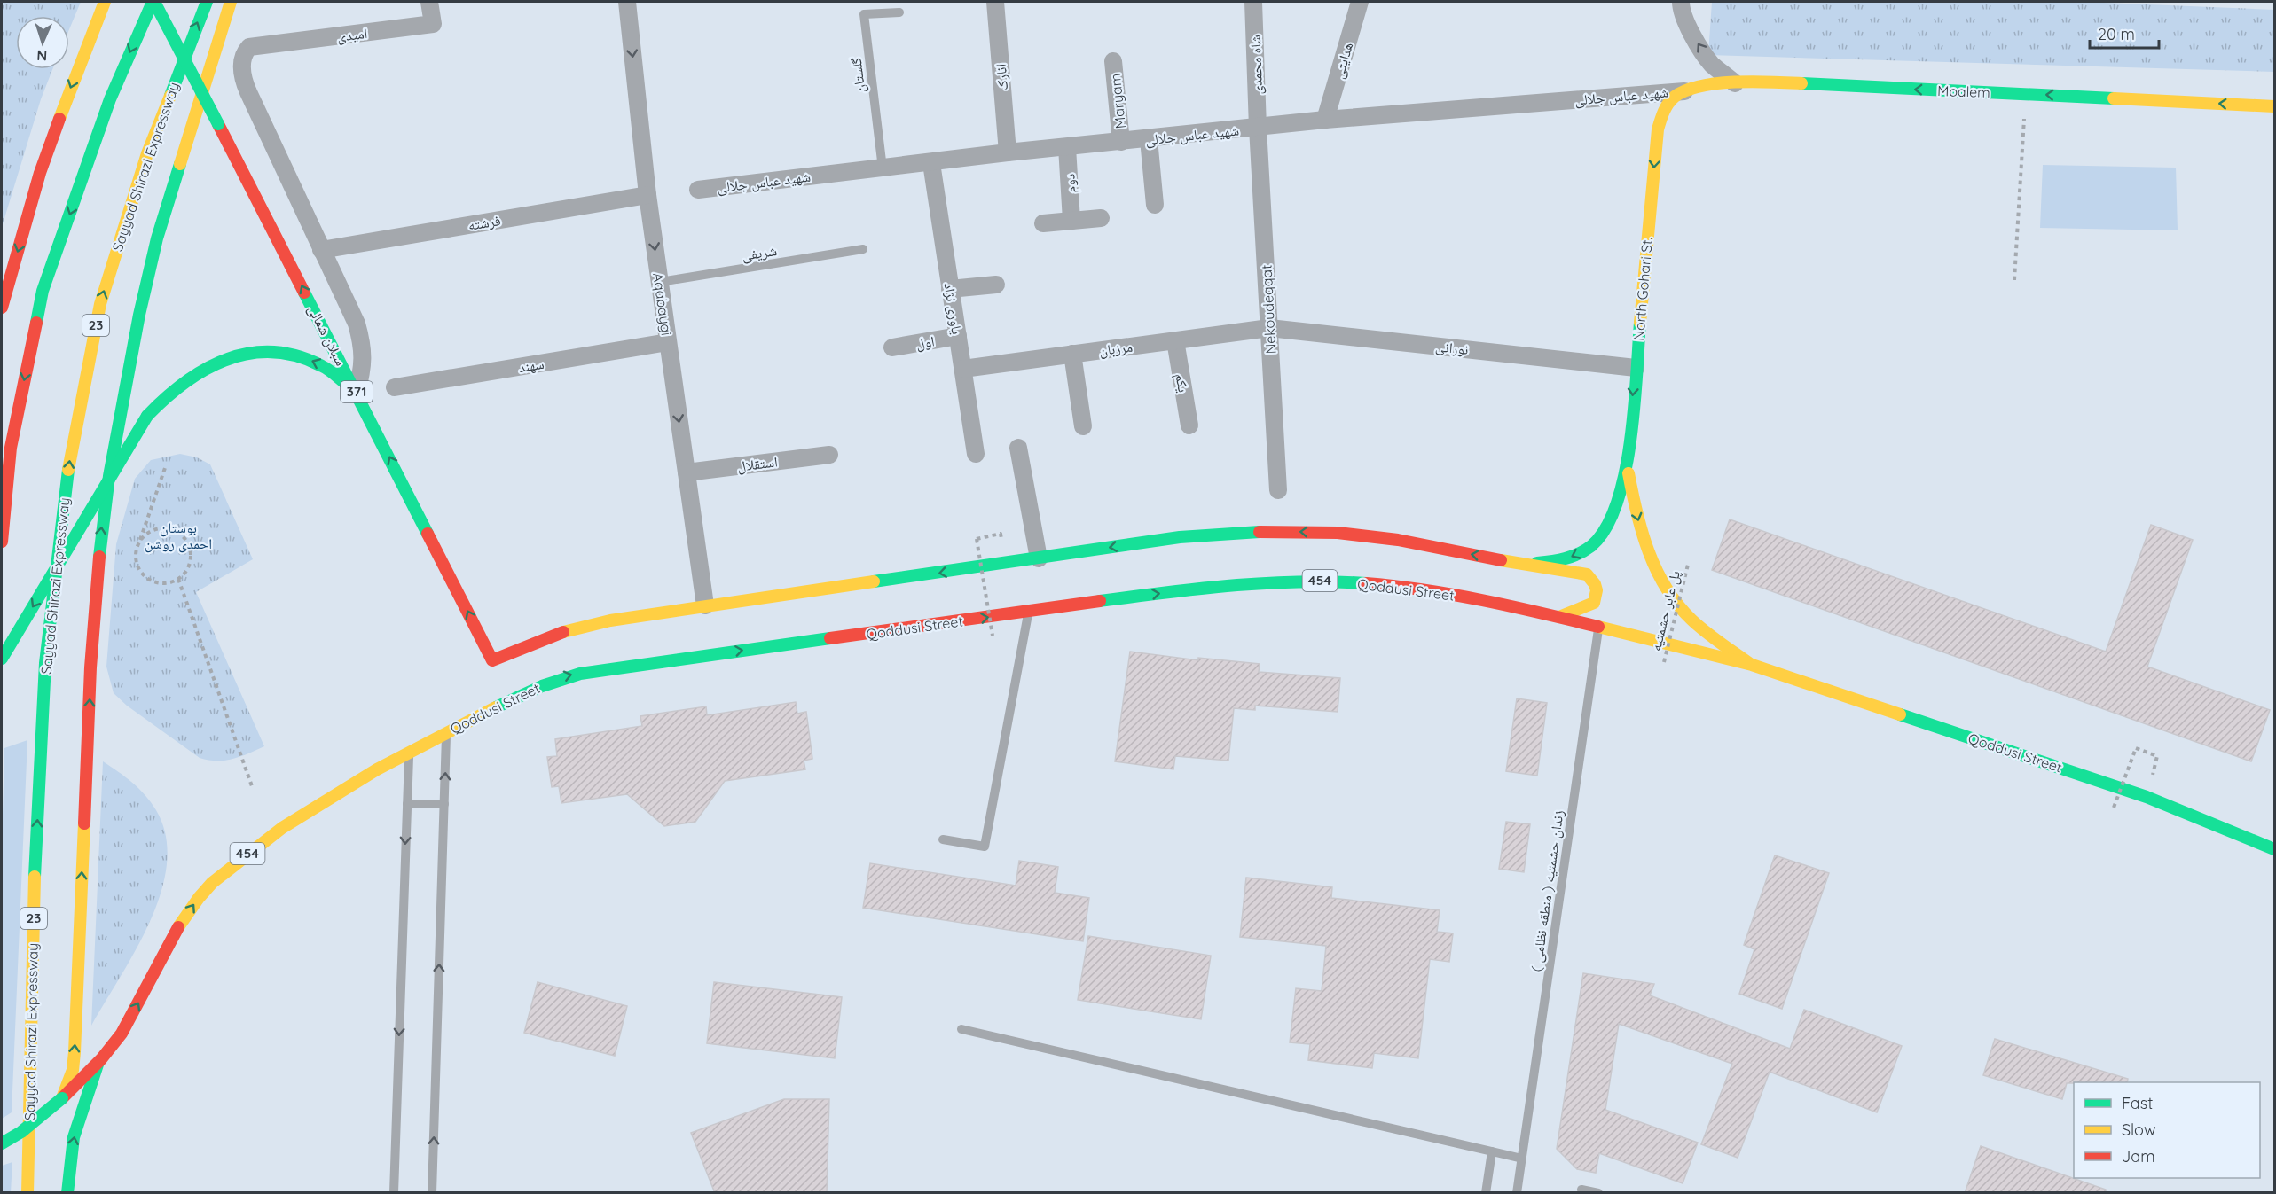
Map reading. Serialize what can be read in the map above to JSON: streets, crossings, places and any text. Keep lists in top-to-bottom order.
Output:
{
  "streets": {
    "main road": [
      "Moalem",
      "Sayyad Shirazi Expressway",
      "North Gohari St.",
      "23",
      "سبلان شمالی",
      "371",
      "454",
      "Qoddusi Street"
    ],
    "street": [
      "امیدی",
      "هدایتی",
      "شاه محمدی",
      "انارک",
      "شهید عباس جلالی",
      "Maryam",
      "دوم",
      "فرشته",
      "Aqabaygi",
      "یاوری نژاد",
      "Nekoudeqqat",
      "اول",
      "نورانی",
      "مرزبان",
      "سهند",
      "یکم",
      "استقلال"
    ],
    "lane": ["گلستان", "شریفی", "زندان حشمتیه ( منطقه نظامی )"],
    "path": ["پل عابر حشمتیه"]
  },
  "crossings": [
    ["امیدی", "فرشته"],
    ["هدایتی", "شهید عباس جلالی"],
    ["شاه محمدی", "شهید عباس جلالی"],
    ["شاه محمدی", "Nekoudeqqat"],
    ["گلستان", "شهید عباس جلالی"],
    ["انارک", "شهید عباس جلالی"],
    ["Moalem", "شهید عباس جلالی"],
    ["Moalem", "North Gohari St."],
    ["شهید عباس جلالی", "Maryam"],
    ["شهید عباس جلالی", "دوم"],
    ["شهید عباس جلالی", "یاوری نژاد"],
    ["شهید عباس جلالی", "Nekoudeqqat"],
    ["فرشته", "Aqabaygi"],
    ["شریفی", "Aqabaygi"],
    ["North Gohari St.", "نورانی"],
    ["North Gohari St.", "Qoddusi Street"],
    ["Aqabaygi", "سبلان شمالی"],
    ["Aqabaygi", "سهند"],
    ["Aqabaygi", "استقلال"],
    ["یاوری نژاد", "اول"],
    ["یاوری نژاد", "مرزبان"],
    ["Nekoudeqqat", "نورانی"],
    ["Nekoudeqqat", "مرزبان"],
    ["نورانی", "مرزبان"],
    ["مرزبان", "یکم"],
    ["Qoddusi Street", "زندان حشمتیه ( منطقه نظامی )"]
  ],
  "one_way": [
    "Moalem",
    "North Gohari St.",
    "Aqabaygi",
    "سبلان شمالی"
  ],
  "parks": ["بوستان احمدی روشن"],
  "legend": ["Fast", "Slow", "Jam"],
  "scale_bar": "20 m",
  "north": "bottom"
}
